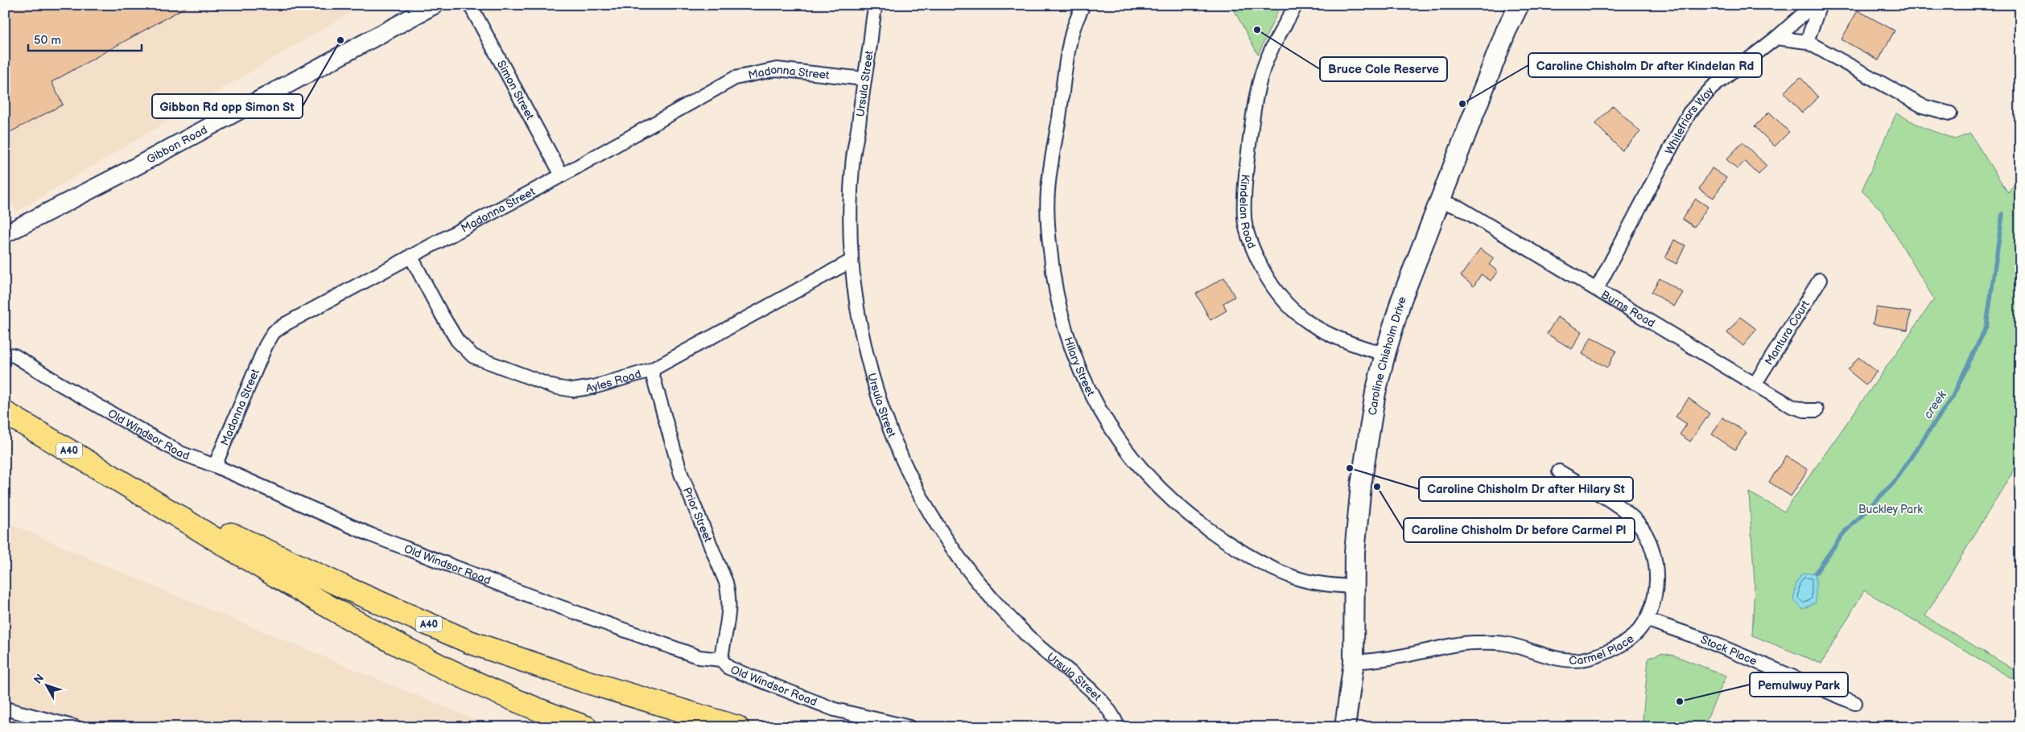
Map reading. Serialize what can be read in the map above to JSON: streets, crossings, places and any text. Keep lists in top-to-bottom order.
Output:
{
  "streets": {
    "highway": ["A40"],
    "main road": ["Caroline Chisholm Drive"],
    "street": [
      "Madonna Street",
      "Ursula Street",
      "Simon Street",
      "Whitefriars Way",
      "Gibbon Road",
      "Kindelan Road",
      "Burns Road",
      "Mantura Court",
      "Hilary Street",
      "Ayles Road",
      "Old Windsor Road",
      "Prior Street",
      "Carmel Place",
      "Stock Place"
    ]
  },
  "crossings": [
    ["Madonna Street", "Ursula Street"],
    ["Madonna Street", "Simon Street"],
    ["Madonna Street", "Ayles Road"],
    ["Madonna Street", "Old Windsor Road"],
    ["Ursula Street", "Ayles Road"],
    ["Whitefriars Way", "Burns Road"],
    ["Kindelan Road", "Caroline Chisholm Drive"],
    ["Burns Road", "Mantura Court"],
    ["Burns Road", "Caroline Chisholm Drive"],
    ["Caroline Chisholm Drive", "Hilary Street"],
    ["Caroline Chisholm Drive", "Carmel Place"],
    ["Ayles Road", "Prior Street"],
    ["Old Windsor Road", "Prior Street"],
    ["Carmel Place", "Stock Place"]
  ],
  "water": ["creek"],
  "parks": ["Buckley Park"],
  "places": [
    "Bruce Cole Reserve",
    "Gibbon Rd opp Simon St",
    "Caroline Chisholm Dr after Kindelan Rd",
    "Caroline Chisholm Dr after Hilary St",
    "Caroline Chisholm Dr before Carmel Pl",
    "Pemulwuy Park"
  ],
  "scale_bar": "50 m",
  "north": "top left"
}
